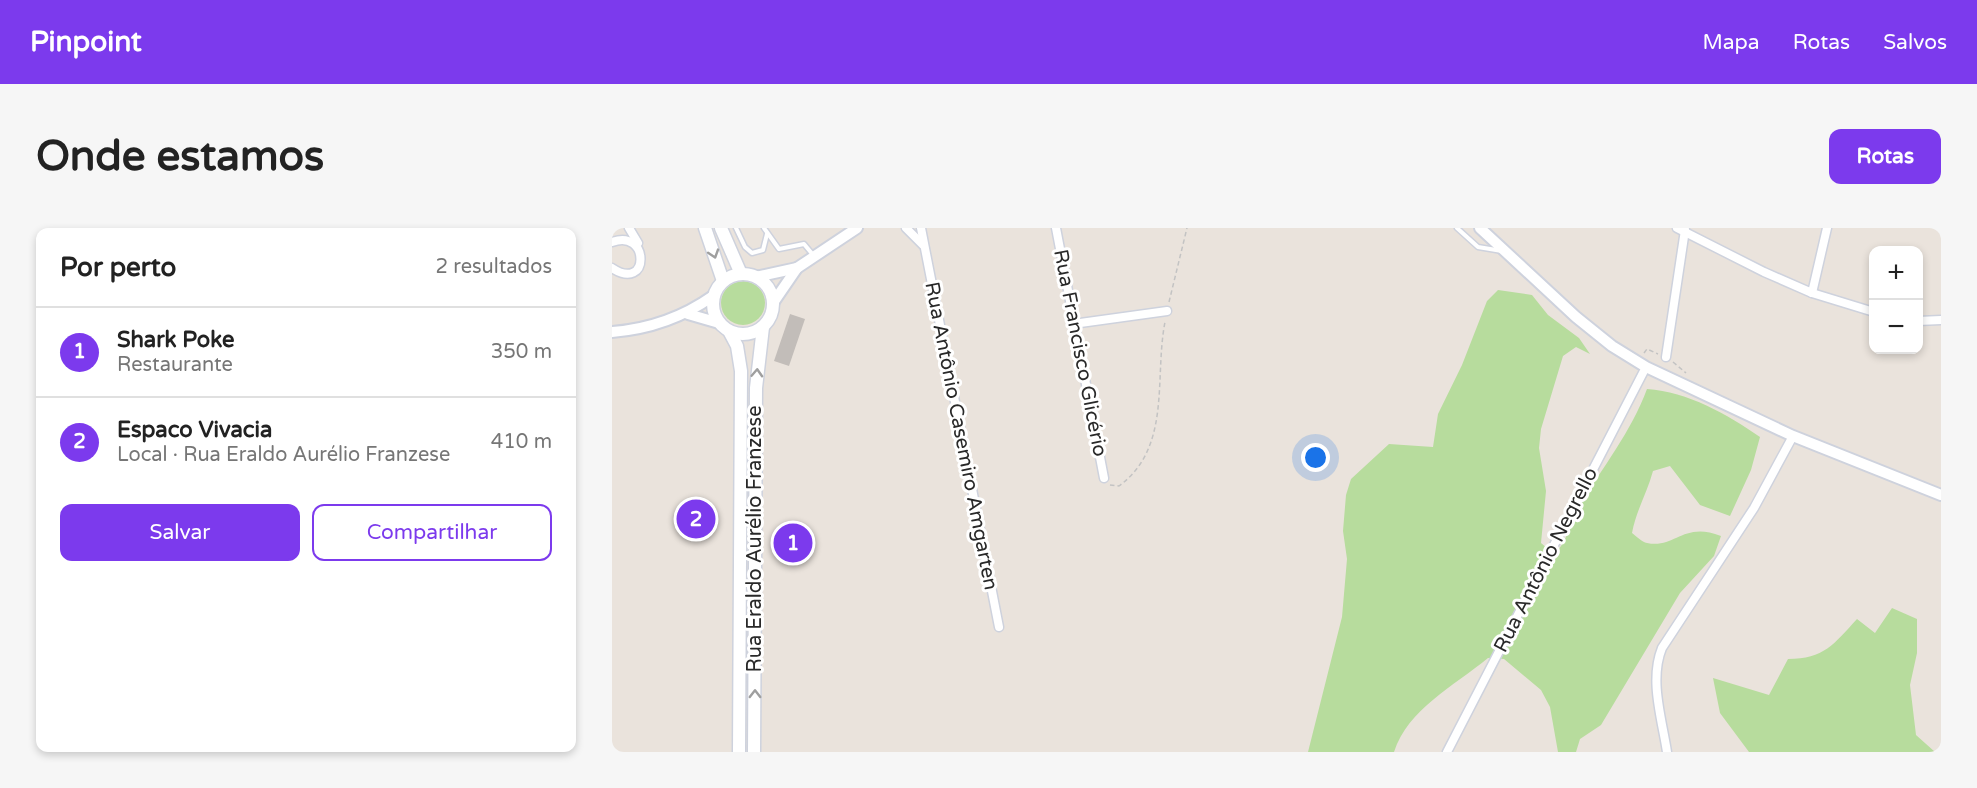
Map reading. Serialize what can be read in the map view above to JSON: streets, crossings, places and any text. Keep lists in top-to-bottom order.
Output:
{
  "streets": {
    "main road": ["Rua Eraldo Aurélio Franzese"],
    "street": ["Rua Francisco Glicério", "Rua Antônio Casemiro Amgarten", "Rua Antônio Negrello"]
  },
  "page": {
    "header": "Pinpoint",
    "nav": ["Mapa", "Rotas", "Salvos"],
    "buttons": [
      "Rotas",
      ["Salvar", "Compartilhar"]
    ],
    "title": "Onde estamos",
    "heading": ["Por perto", "2 resultados"],
    "map_buttons": ["+", "−"],
    "list": [
      {
        "mark": "1",
        "name": "Shark Poke",
        "note": "Restaurante",
        "value": "350 m"
      },
      {
        "mark": "2",
        "name": "Espaco Vivacia",
        "note": "Local · Rua Eraldo Aurélio Franzese",
        "value": "410 m"
      }
    ],
    "pins": ["2", "1"]
  }
}
